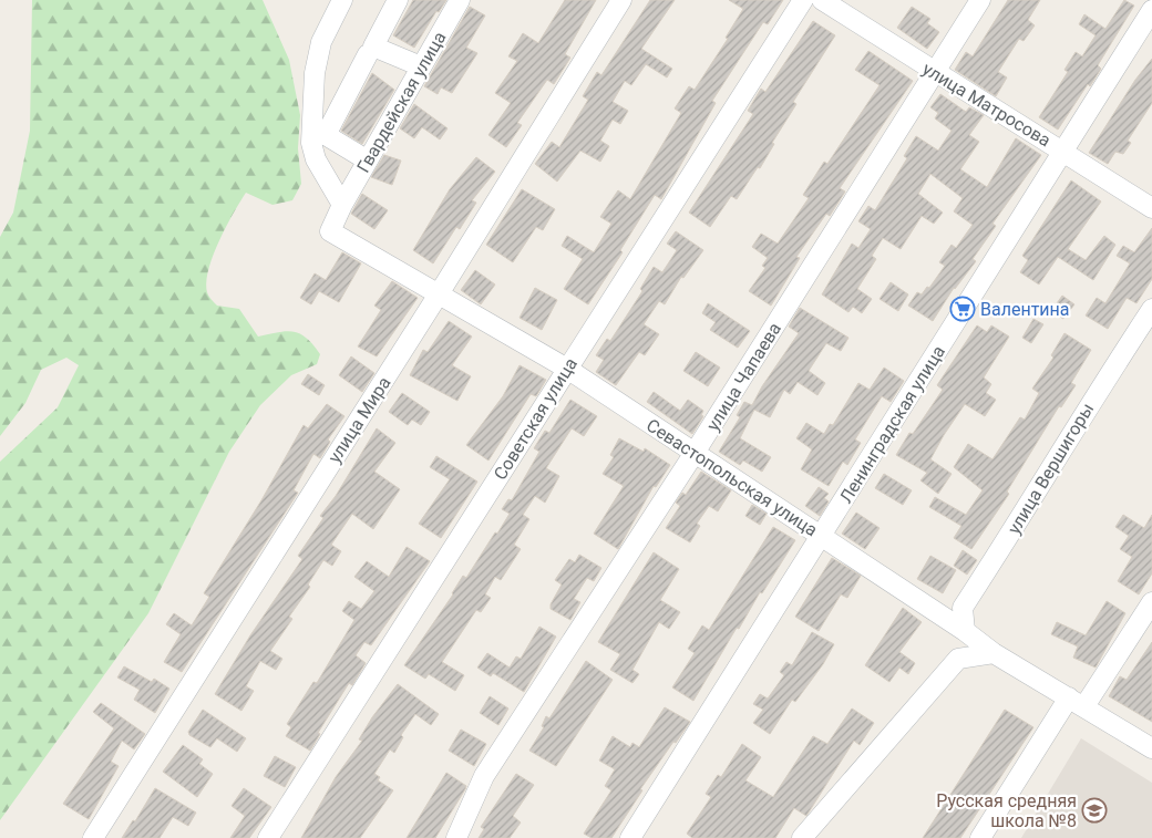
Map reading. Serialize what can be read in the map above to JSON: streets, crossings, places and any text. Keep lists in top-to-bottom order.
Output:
{
  "streets": {
    "street": [
      "Гвардейская улица",
      "улица Матросова",
      "улица Чапаева",
      "Советская улица",
      "улица Мира",
      "Ленинградская улица",
      "улица Вершигоры",
      "Севастопольская улица"
    ]
  },
  "crossings": [
    ["Гвардейская улица", "Севастопольская улица"],
    ["улица Матросова", "улица Чапаева"],
    ["улица Матросова", "Ленинградская улица"],
    ["улица Чапаева", "Севастопольская улица"],
    ["Советская улица", "Севастопольская улица"],
    ["улица Мира", "Севастопольская улица"],
    ["Ленинградская улица", "Севастопольская улица"],
    ["улица Вершигоры", "Севастопольская улица"]
  ],
  "places": {
    "supermarket": ["Валентина"],
    "school or university": ["Русская средняя школа №8"]
  }
}
